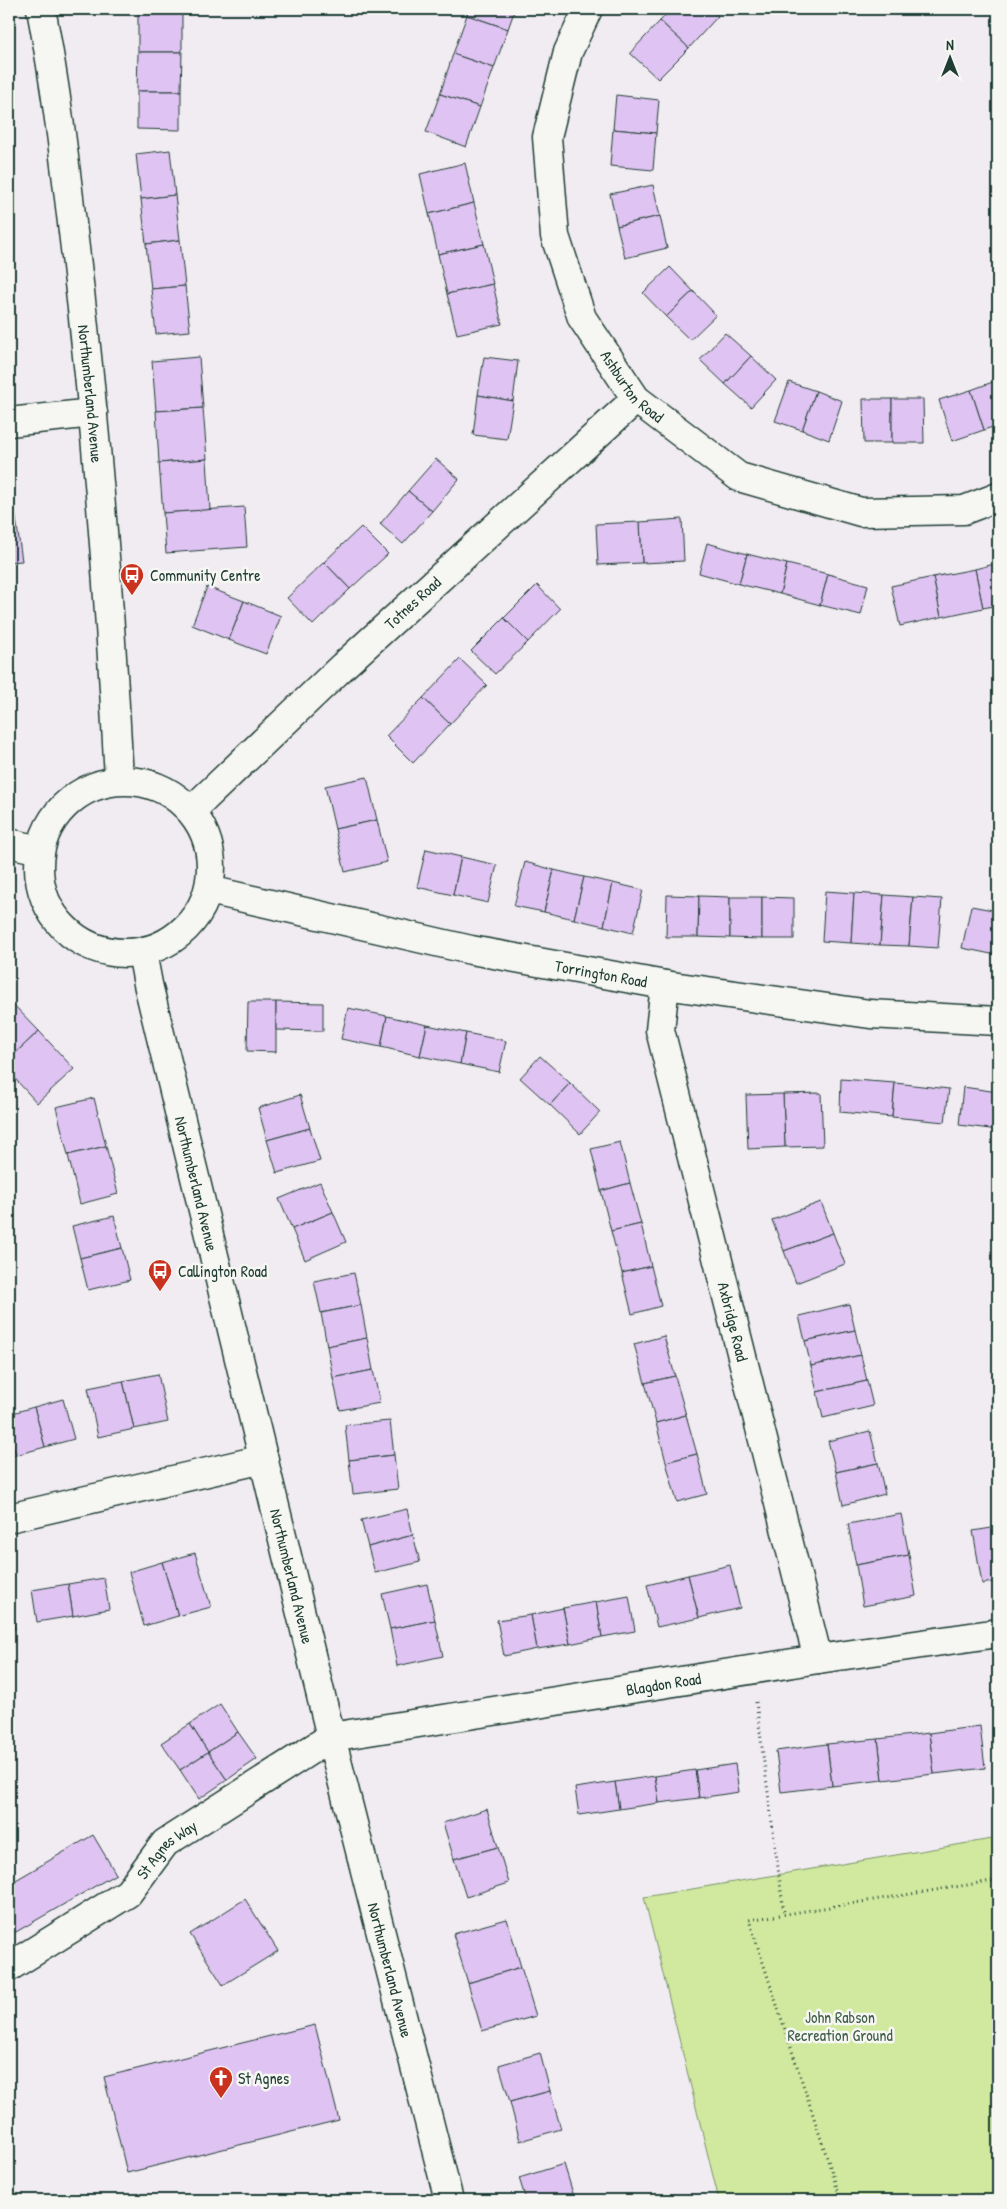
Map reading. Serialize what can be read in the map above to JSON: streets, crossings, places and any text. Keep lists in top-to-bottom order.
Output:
{
  "streets": {
    "street": [
      "Ashburton Road",
      "Northumberland Avenue",
      "Totnes Road",
      "Torrington Road",
      "Axbridge Road",
      "Blagdon Road",
      "St Agnes Way"
    ]
  },
  "crossings": [
    ["Ashburton Road", "Totnes Road"],
    ["Northumberland Avenue", "Totnes Road"],
    ["Northumberland Avenue", "Torrington Road"],
    ["Northumberland Avenue", "Blagdon Road"],
    ["Northumberland Avenue", "St Agnes Way"],
    ["Totnes Road", "Torrington Road"],
    ["Torrington Road", "Axbridge Road"],
    ["Axbridge Road", "Blagdon Road"],
    ["Blagdon Road", "St Agnes Way"]
  ],
  "parks": ["John Rabson Recreation Ground"],
  "places": {
    "bus stop": ["Community Centre", "Callington Road"],
    "church": ["St Agnes"]
  },
  "north": "top"
}
